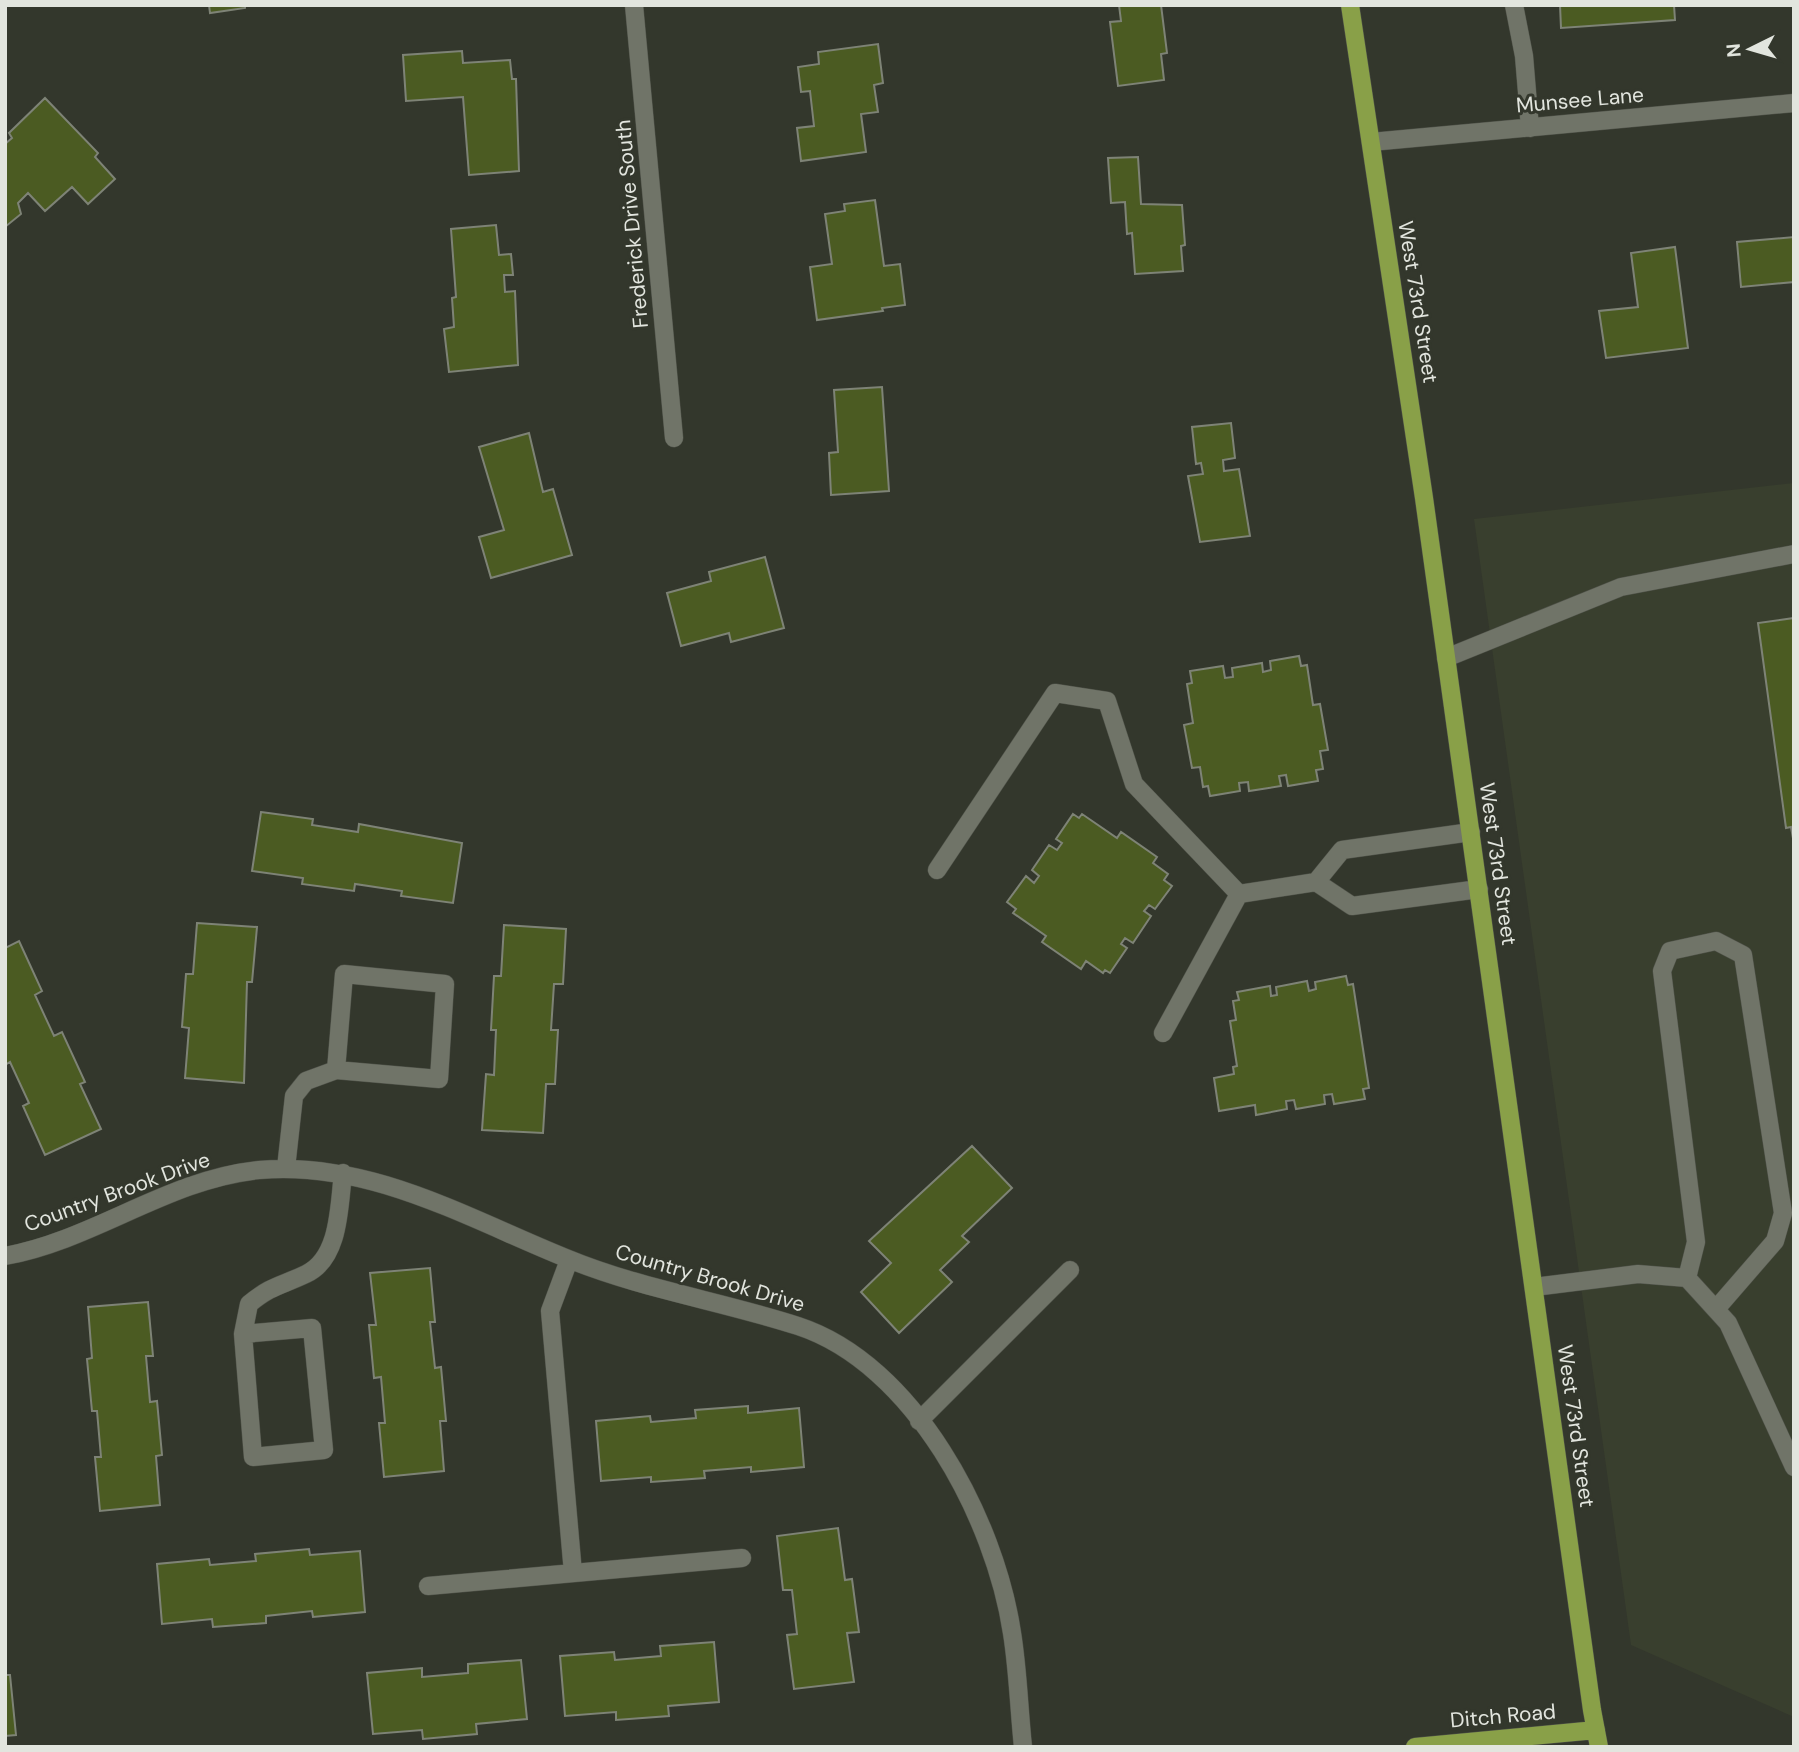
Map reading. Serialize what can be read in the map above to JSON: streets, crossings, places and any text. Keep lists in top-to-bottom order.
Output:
{
  "streets": {
    "main road": ["West 73rd Street", "Ditch Road"],
    "street": ["Munsee Lane", "Frederick Drive South", "Country Brook Drive"]
  },
  "crossings": [
    ["Munsee Lane", "West 73rd Street"],
    ["West 73rd Street", "Ditch Road"]
  ],
  "north": "left"
}
